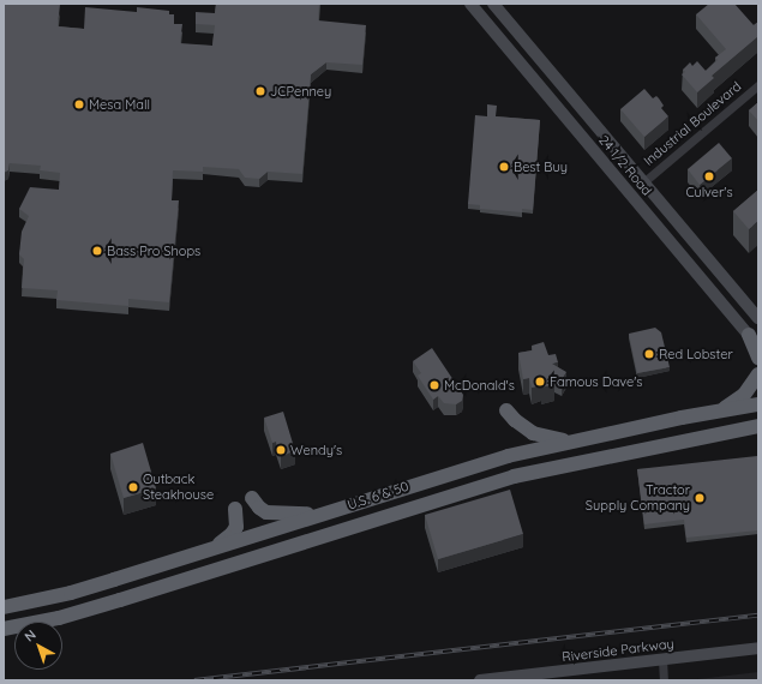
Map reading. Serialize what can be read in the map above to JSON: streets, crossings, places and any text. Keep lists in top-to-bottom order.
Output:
{
  "streets": {
    "highway": ["U.S. 6 & 50"],
    "main road": ["24 1/2 Road", "Riverside Parkway"],
    "street": ["Industrial Boulevard"]
  },
  "crossings": [
    ["Industrial Boulevard", "24 1/2 Road"]
  ],
  "places": [
    "JCPenney",
    "Mesa Mall",
    "Best Buy",
    "Culver's",
    "Bass Pro Shops",
    "Red Lobster",
    "Famous Dave's",
    "McDonald's",
    "Wendy's",
    "Outback Steakhouse",
    "Tractor Supply Company"
  ],
  "north": "top left"
}
